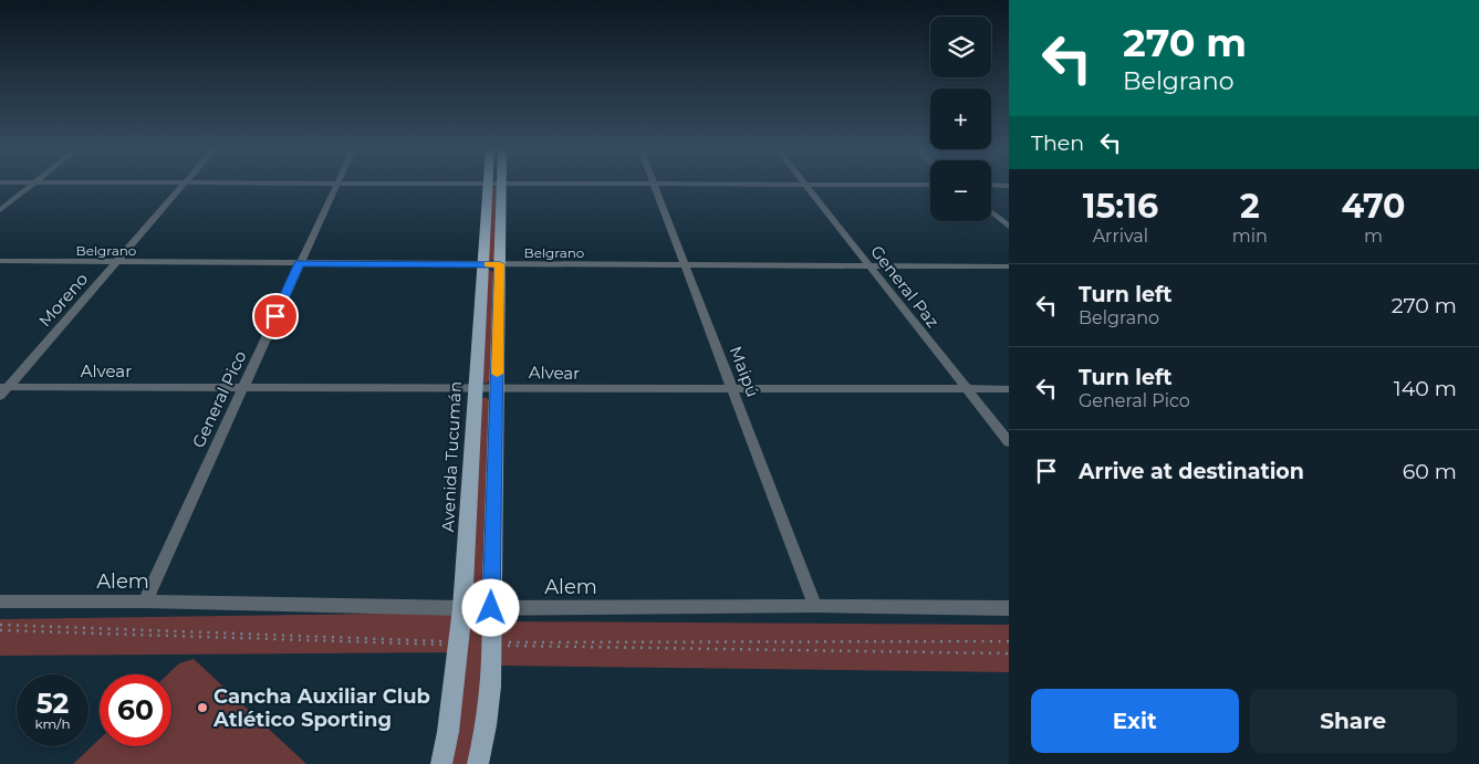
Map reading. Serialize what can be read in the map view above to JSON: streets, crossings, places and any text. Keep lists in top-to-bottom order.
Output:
{
  "streets": {
    "main road": ["Avenida Tucumán"],
    "street": [
      "Belgrano",
      "General Paz",
      "Moreno",
      "Alvear",
      "Maipú",
      "General Pico",
      "Alem"
    ]
  },
  "crossings": [
    ["Belgrano", "General Paz"],
    ["Belgrano", "Moreno"],
    ["Belgrano", "Maipú"],
    ["Belgrano", "General Pico"],
    ["Belgrano", "Avenida Tucumán"],
    ["General Paz", "Alvear"],
    ["Moreno", "Alvear"],
    ["Alvear", "Maipú"],
    ["Alvear", "General Pico"],
    ["Alvear", "Avenida Tucumán"],
    ["Maipú", "Alem"],
    ["General Pico", "Alem"],
    ["Avenida Tucumán", "Alem"]
  ],
  "places": ["Cancha Auxiliar Club Atlético Sporting"],
  "page": {
    "turn": ["270 m", "Belgrano"],
    "map_buttons": ["+", "−"],
    "then": "Then",
    "eta": [
      "15:16",
      "Arrival",
      "2",
      "min",
      "470",
      "m"
    ],
    "list": [
      {
        "name": "Turn left",
        "note": "Belgrano",
        "value": "270 m"
      },
      {
        "name": "Turn left",
        "note": "General Pico",
        "value": "140 m"
      },
      {
        "name": "Arrive at destination",
        "value": "60 m"
      }
    ],
    "speed": "52 km/h",
    "limit": "60",
    "buttons": ["Exit", "Share"]
  }
}
